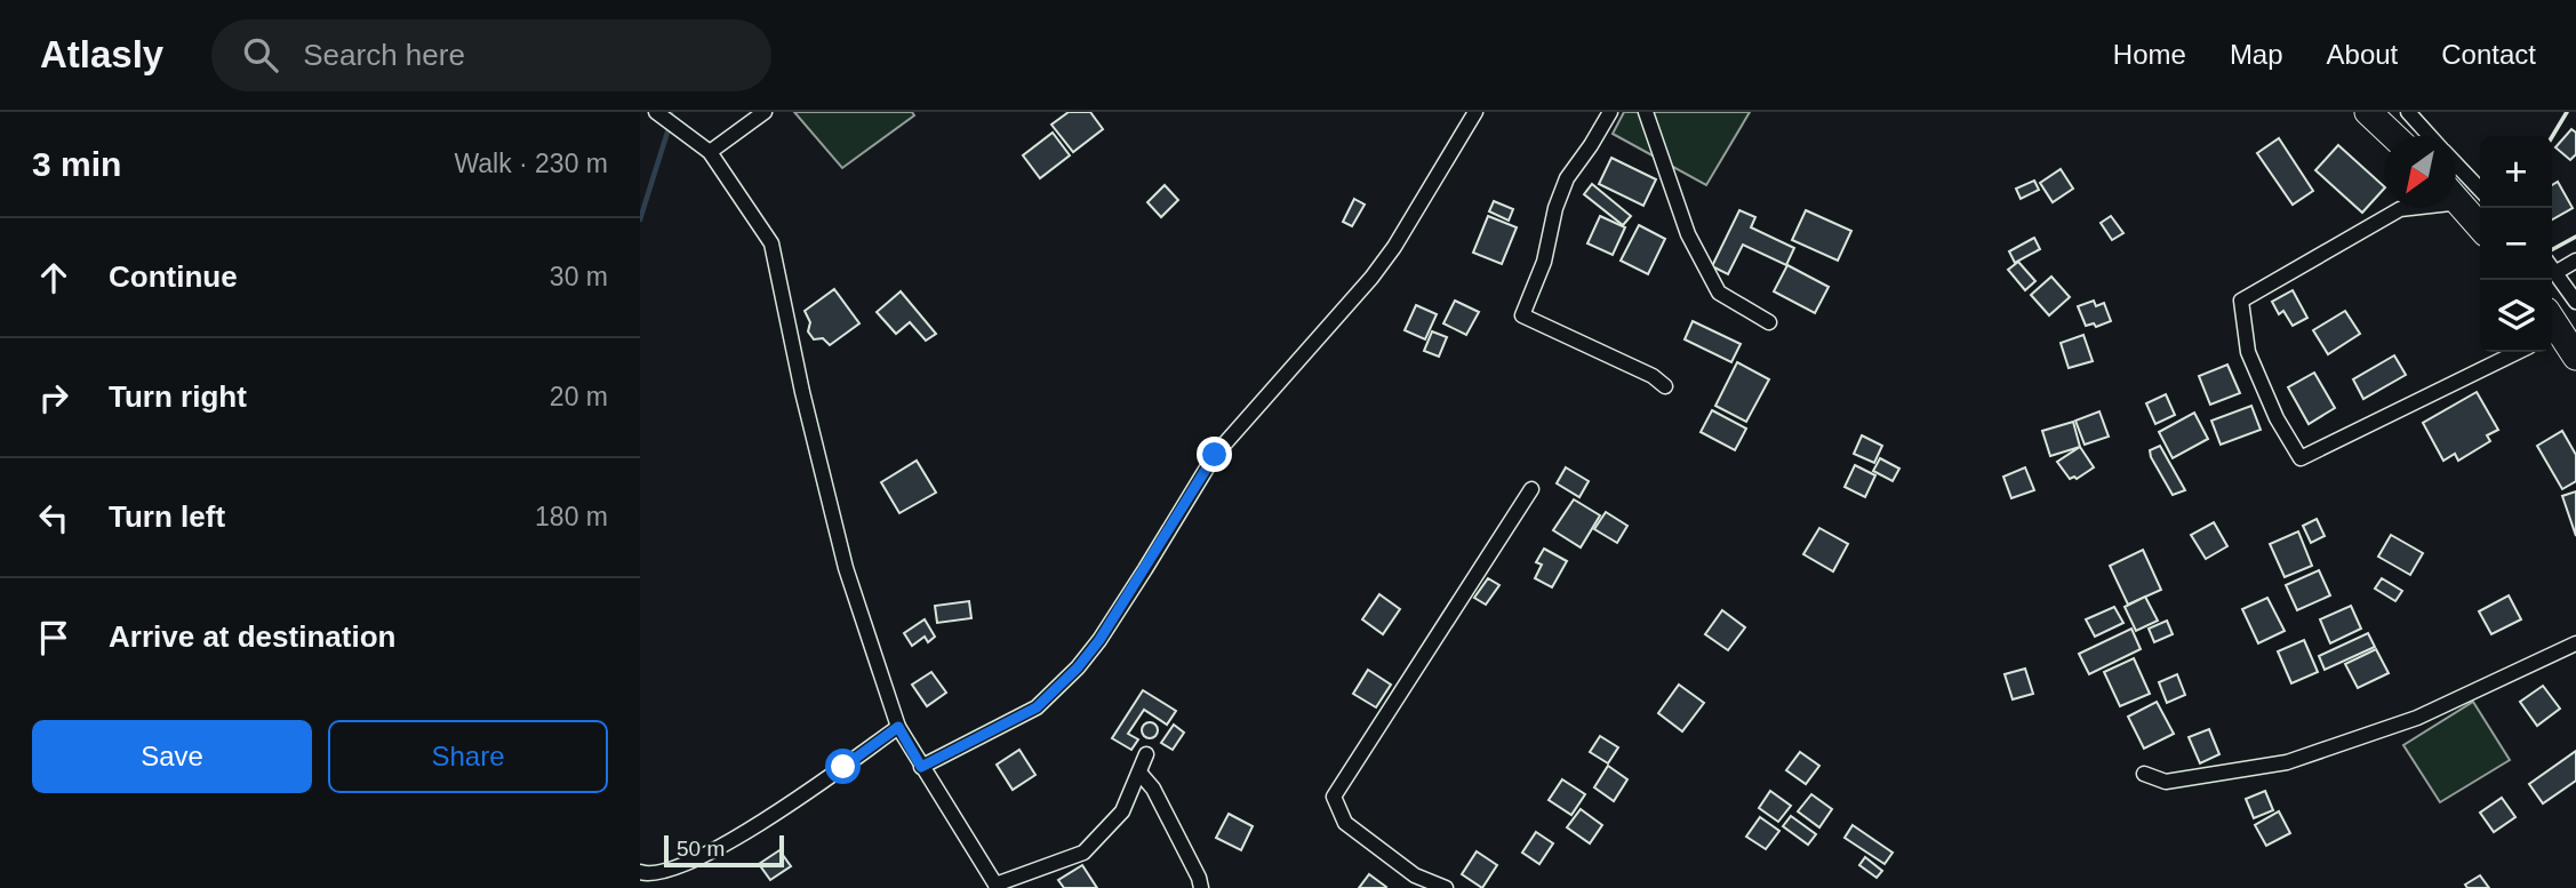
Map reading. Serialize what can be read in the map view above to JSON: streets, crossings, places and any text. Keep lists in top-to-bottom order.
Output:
{
  "scale_bar": "50 m",
  "north": "bottom left",
  "page": {
    "header": "Atlasly",
    "search": "Search here",
    "nav": [
      "Home",
      "Map",
      "About",
      "Contact"
    ],
    "heading": ["3 min", "Walk · 230 m"],
    "map_buttons": ["+", "−"],
    "list": [
      ["Continue", "30 m"],
      ["Turn right", "20 m"],
      ["Turn left", "180 m"],
      "Arrive at destination"
    ],
    "buttons": ["Save", "Share"],
    "scale": "50 m"
  }
}
